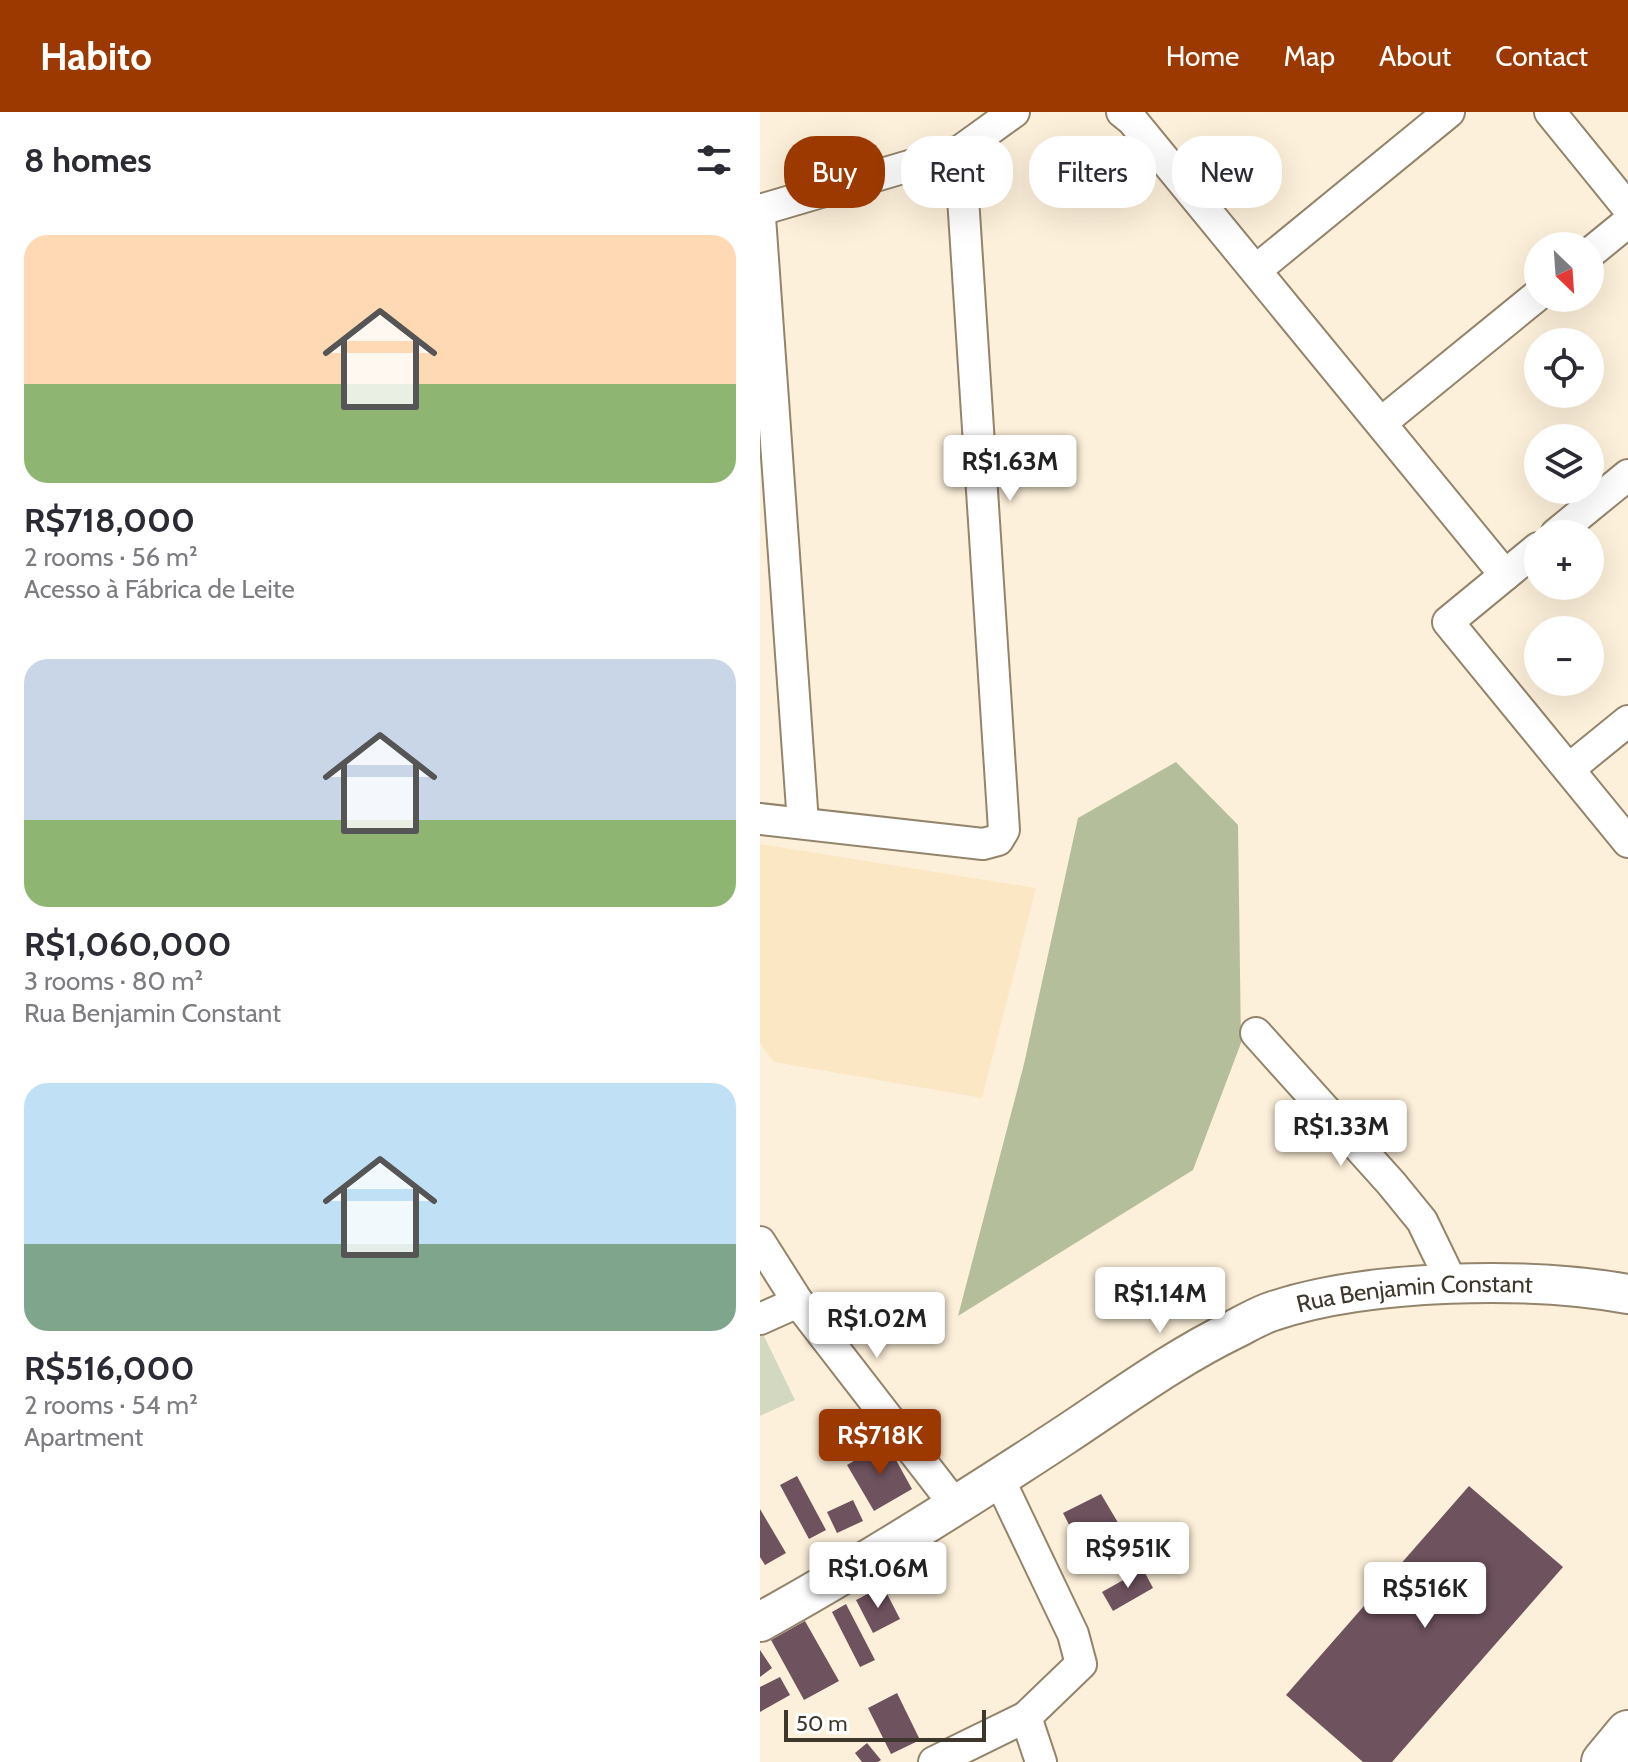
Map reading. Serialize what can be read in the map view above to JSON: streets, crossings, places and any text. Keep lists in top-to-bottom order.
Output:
{
  "streets": {
    "street": ["Rua Benjamin Constant"]
  },
  "scale_bar": "50 m",
  "north": "bottom right",
  "page": {
    "header": "Habito",
    "nav": [
      "Home",
      "Map",
      "About",
      "Contact"
    ],
    "heading": "8 homes",
    "chip": [
      "Buy",
      "Rent",
      "Filters",
      "New"
    ],
    "list": [
      {
        "name": "R$718,000",
        "note": "2 rooms · 56 m² · Acesso à Fábrica de Leite"
      },
      {
        "name": "R$1,060,000",
        "note": "3 rooms · 80 m² · Rua Benjamin Constant"
      },
      {
        "name": "R$516,000",
        "note": "2 rooms · 54 m² · Apartment"
      }
    ],
    "map_buttons": ["+", "−"],
    "price": [
      "R$1.63M",
      "R$1.33M",
      "R$1.14M",
      "R$1.02M",
      "R$718K",
      "R$951K",
      "R$1.06M",
      "R$516K"
    ],
    "scale": "50 m"
  }
}
